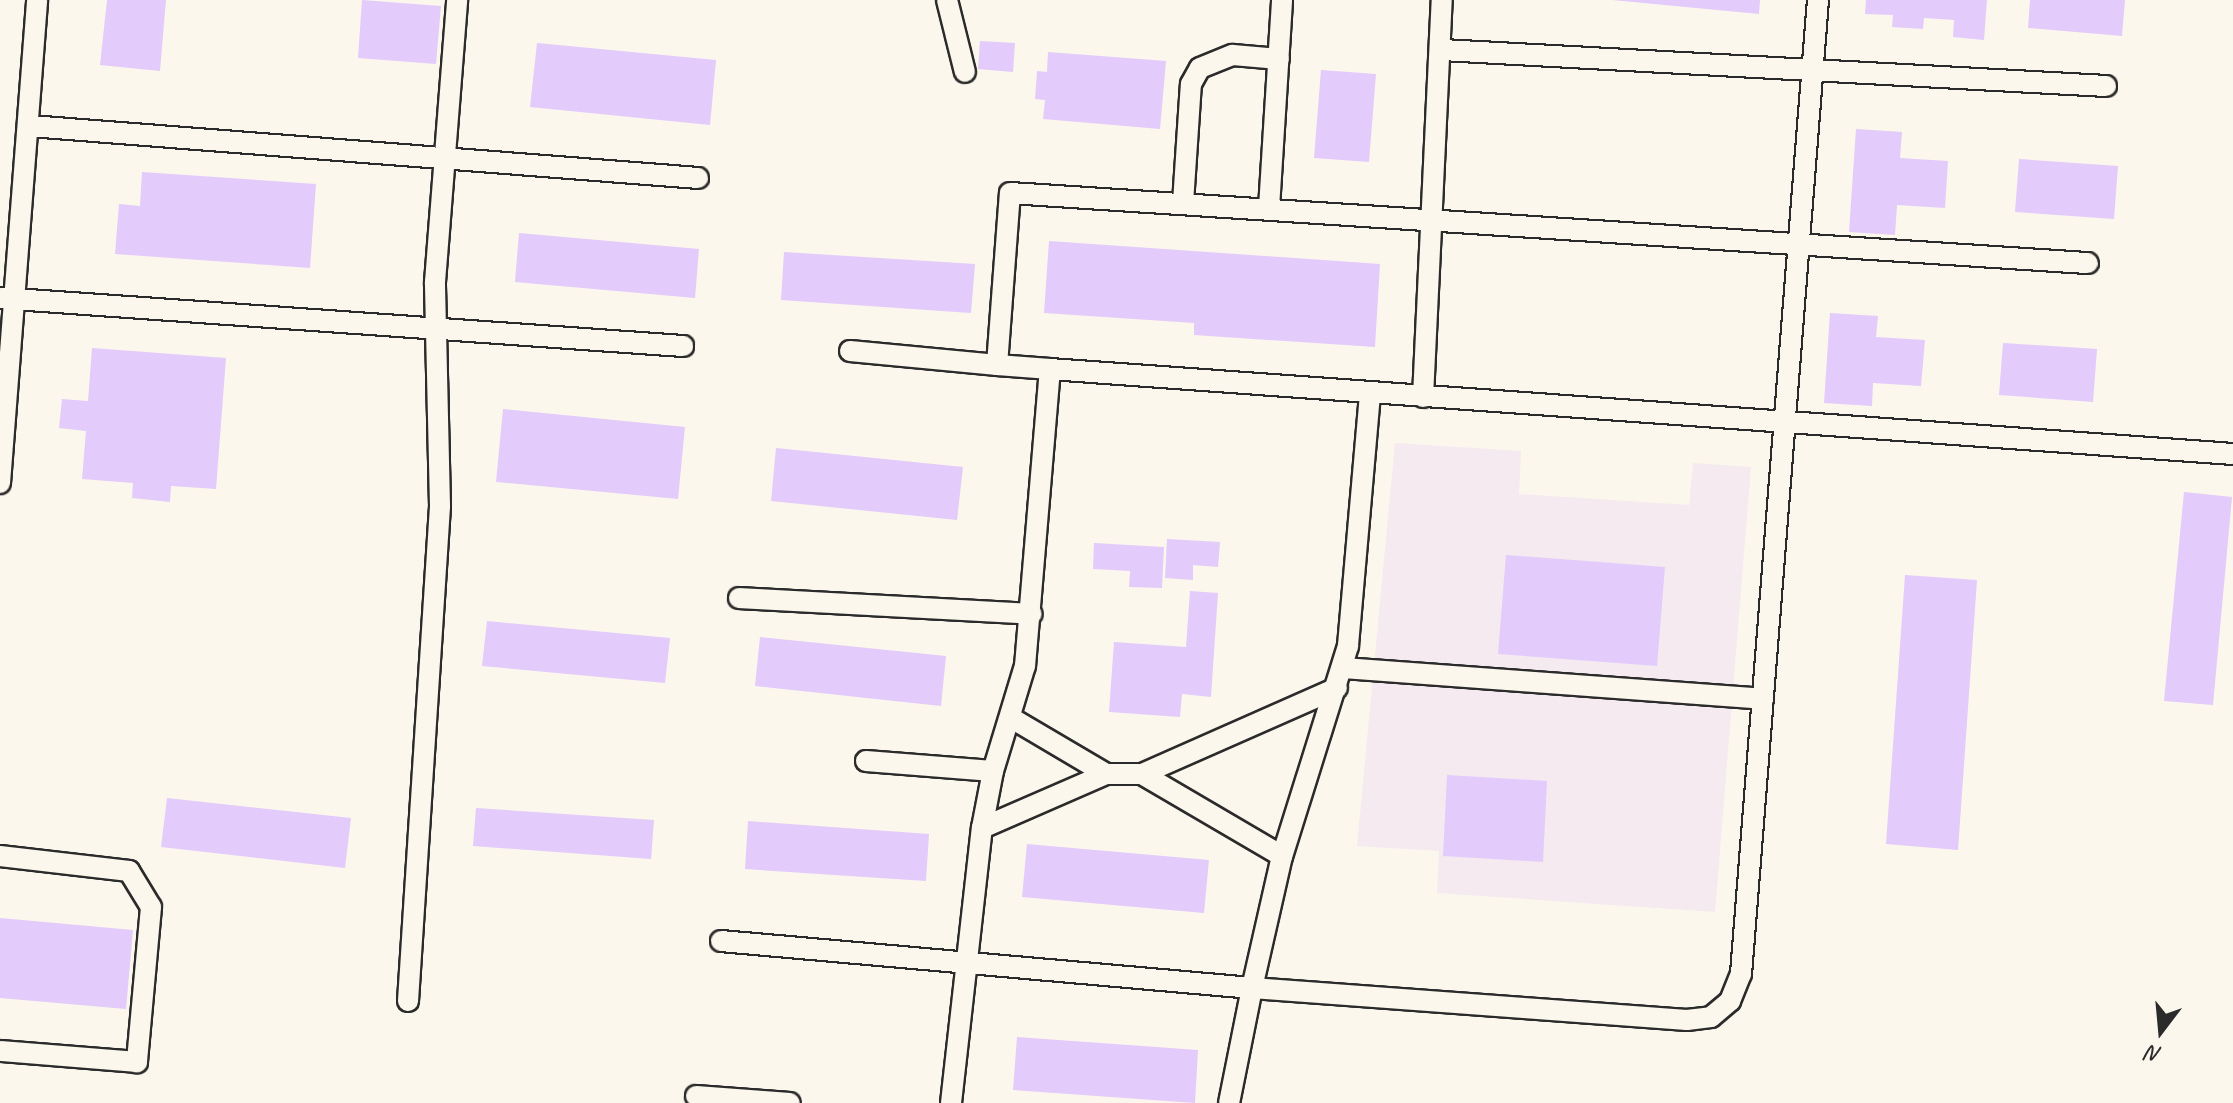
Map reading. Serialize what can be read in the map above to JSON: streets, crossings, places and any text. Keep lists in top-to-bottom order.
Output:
{
  "north": "bottom"
}
